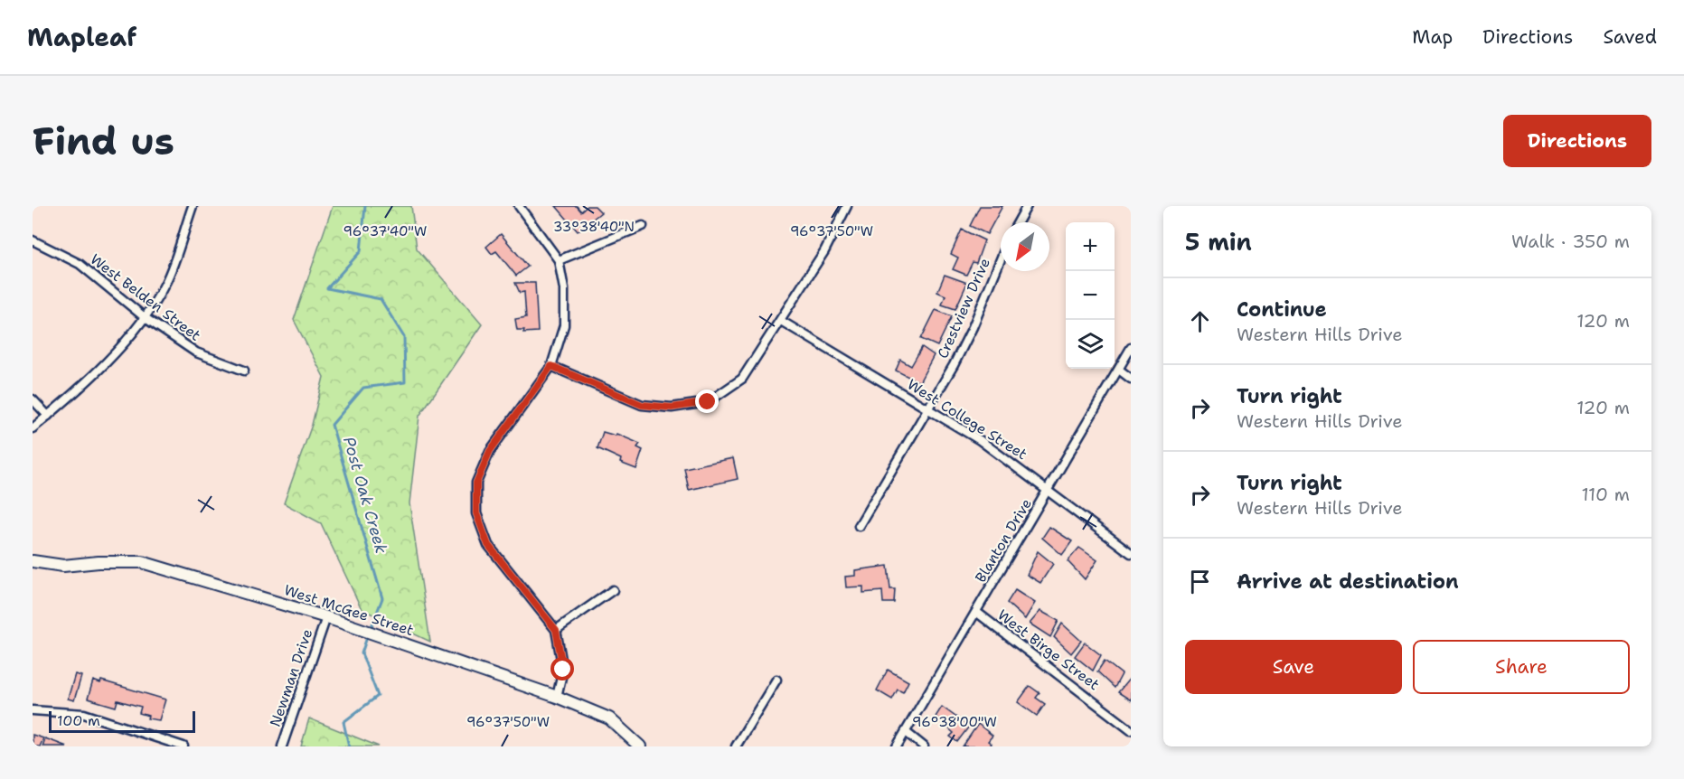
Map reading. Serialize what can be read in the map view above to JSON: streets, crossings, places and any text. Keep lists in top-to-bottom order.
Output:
{
  "streets": {
    "street": [
      "West Belden Street",
      "Crestview Drive",
      "West College Street",
      "Blanton Drive",
      "West McGee Street",
      "West Birge Street",
      "Newman Drive"
    ]
  },
  "crossings": [
    ["Crestview Drive", "West College Street"],
    ["West College Street", "Blanton Drive"],
    ["Blanton Drive", "West Birge Street"],
    ["West McGee Street", "Newman Drive"]
  ],
  "water": ["Post Oak Creek"],
  "scale_bar": "100 m",
  "north": "bottom left",
  "page": {
    "header": "Mapleaf",
    "nav": ["Map", "Directions", "Saved"],
    "buttons": [
      "Directions",
      ["Save", "Share"]
    ],
    "title": "Find us",
    "heading": ["5 min", "Walk · 350 m"],
    "map_buttons": ["+", "−"],
    "list": [
      ["Continue", "Western Hills Drive", "120 m"],
      ["Turn right", "Western Hills Drive", "120 m"],
      ["Turn right", "Western Hills Drive", "110 m"],
      "Arrive at destination"
    ],
    "scale": "100 m"
  },
  "coordinates": [
    "33°38'40\"N",
    "96°37'40\"W",
    "96°37'50\"W",
    "96°38'00\"W"
  ]
}
